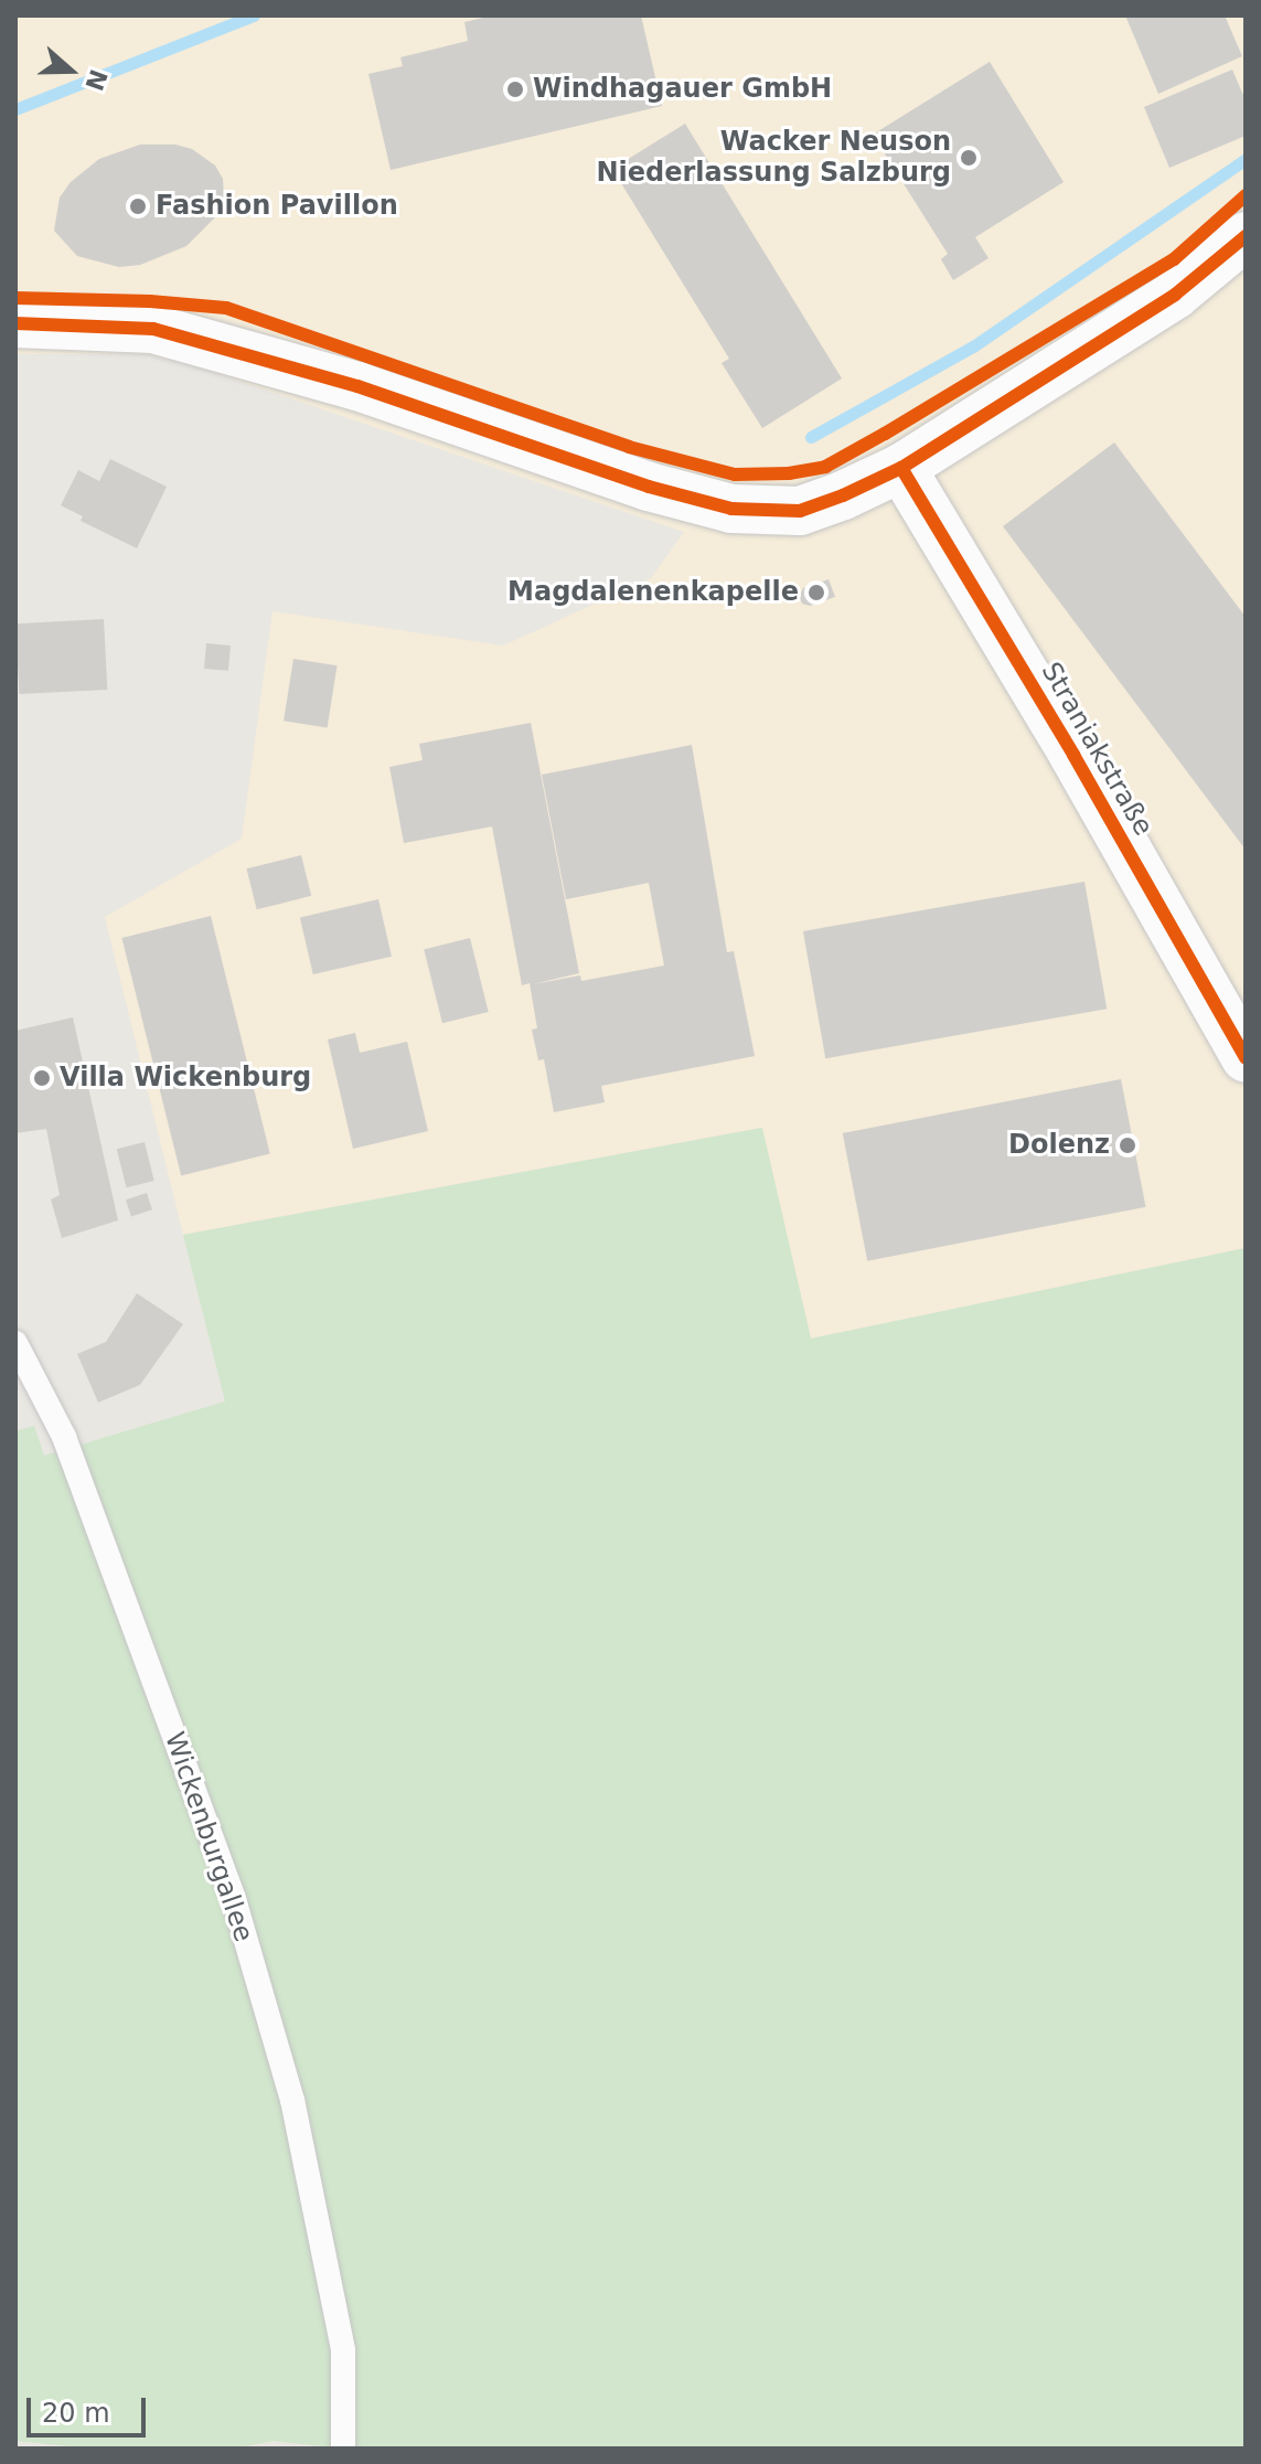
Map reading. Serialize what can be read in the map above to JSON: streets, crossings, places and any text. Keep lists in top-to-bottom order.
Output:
{
  "streets": {
    "street": ["Straniakstraße"],
    "lane": ["Wickenburgallee"]
  },
  "places": [
    "Windhagauer GmbH",
    "Wacker Neuson Niederlassung Salzburg",
    "Fashion Pavillon",
    "Magdalenenkapelle",
    "Villa Wickenburg",
    "Dolenz"
  ],
  "scale_bar": "20 m",
  "north": "right"
}
